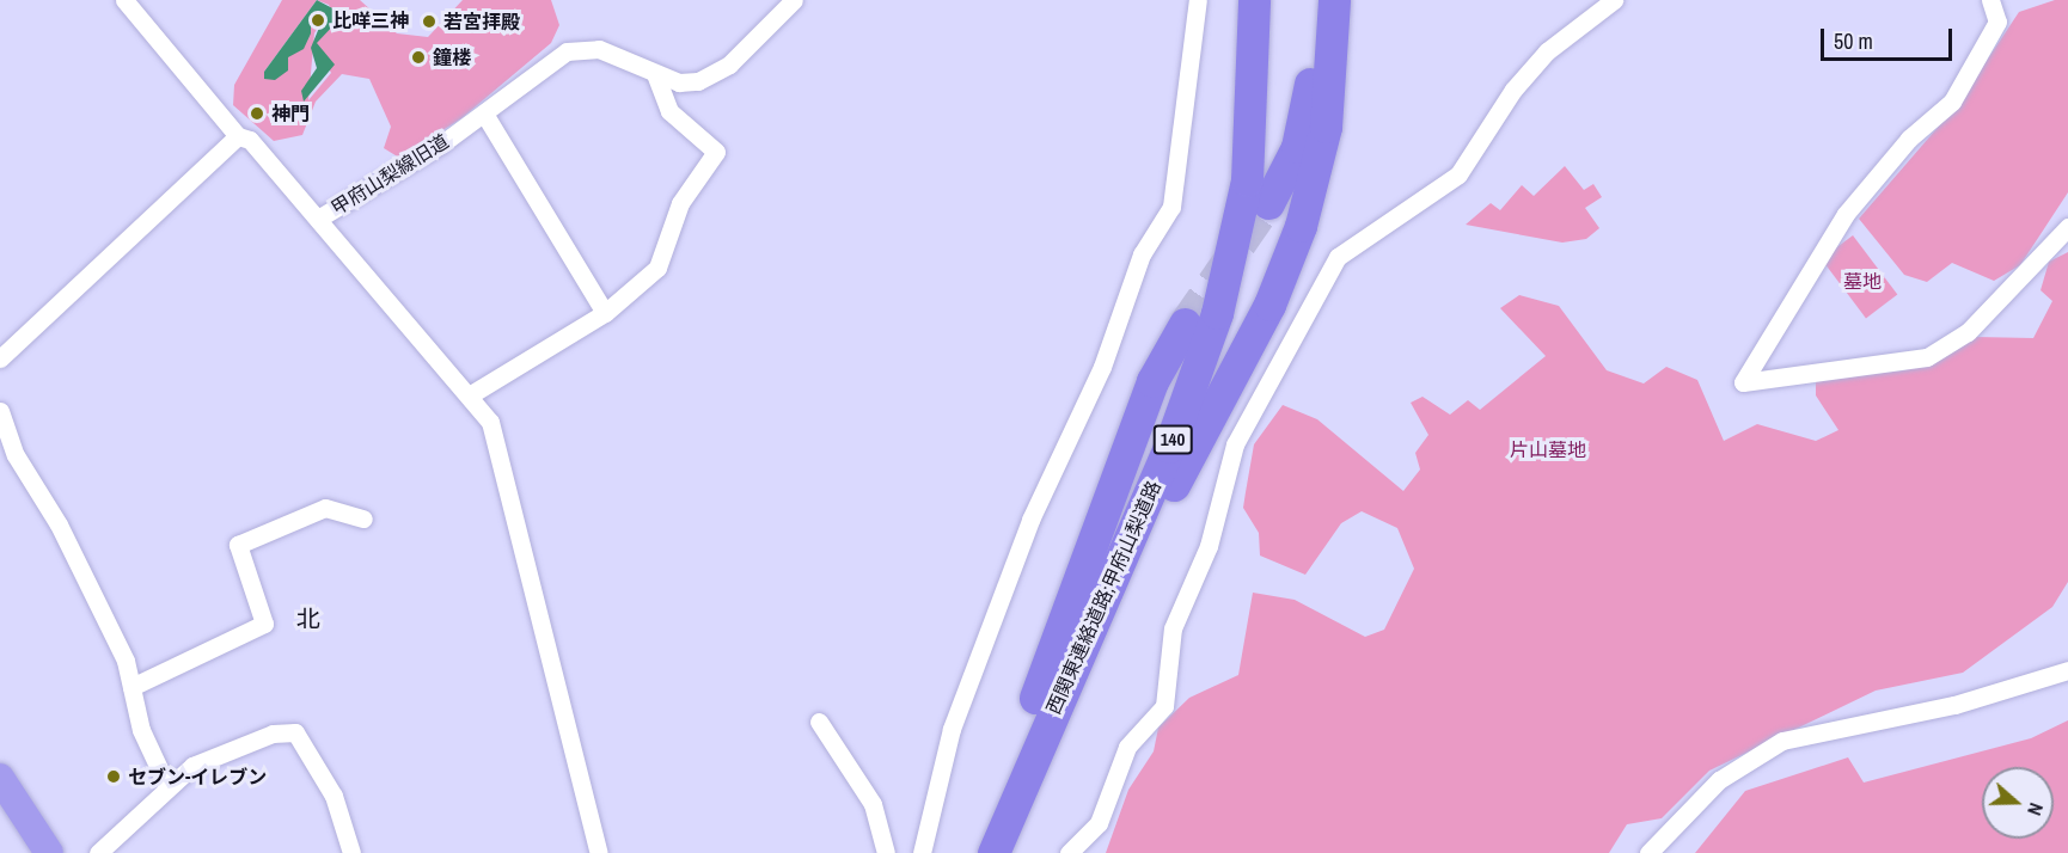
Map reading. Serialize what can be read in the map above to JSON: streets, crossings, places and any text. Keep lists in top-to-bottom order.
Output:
{
  "streets": {
    "highway": ["140", "西関東連絡道路;甲府山梨道路"],
    "street": ["甲府山梨線旧道"]
  },
  "districts": ["北"],
  "parks": ["墓地", "片山墓地"],
  "places": [
    "比咩三神",
    "若宮拝殿",
    "鐘楼",
    "神門",
    "セブン-イレブン"
  ],
  "scale_bar": "50 m",
  "north": "right"
}
